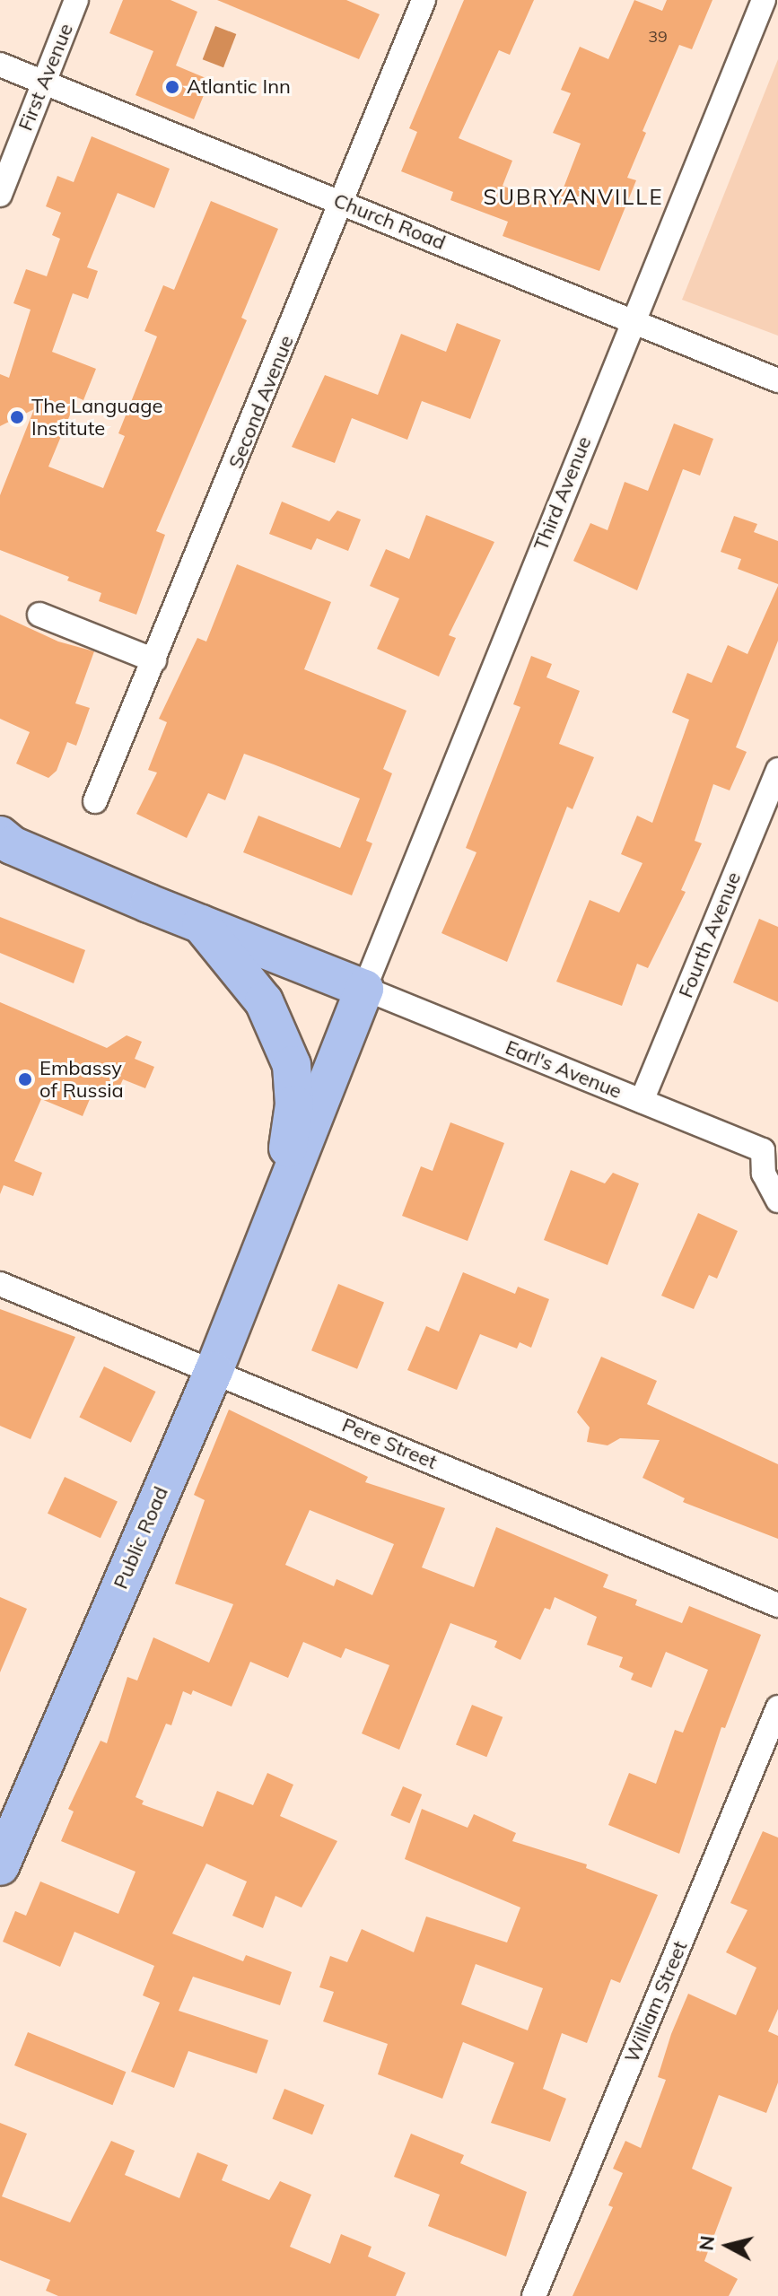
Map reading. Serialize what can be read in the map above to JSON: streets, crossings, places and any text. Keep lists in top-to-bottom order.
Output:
{
  "streets": {
    "main road": ["Public Road"],
    "street": [
      "First Avenue",
      "Church Road",
      "Second Avenue",
      "Third Avenue",
      "Fourth Avenue",
      "Earl's Avenue",
      "Pere Street",
      "William Street"
    ]
  },
  "crossings": [
    ["First Avenue", "Church Road"],
    ["Church Road", "Second Avenue"],
    ["Church Road", "Third Avenue"],
    ["Third Avenue", "Earl's Avenue"],
    ["Fourth Avenue", "Earl's Avenue"],
    ["Pere Street", "Public Road"]
  ],
  "districts": ["SUBRYANVILLE"],
  "places": ["Atlantic Inn", "The Language Institute", "Embassy of Russia"],
  "house_numbers": ["39"],
  "north": "left"
}
